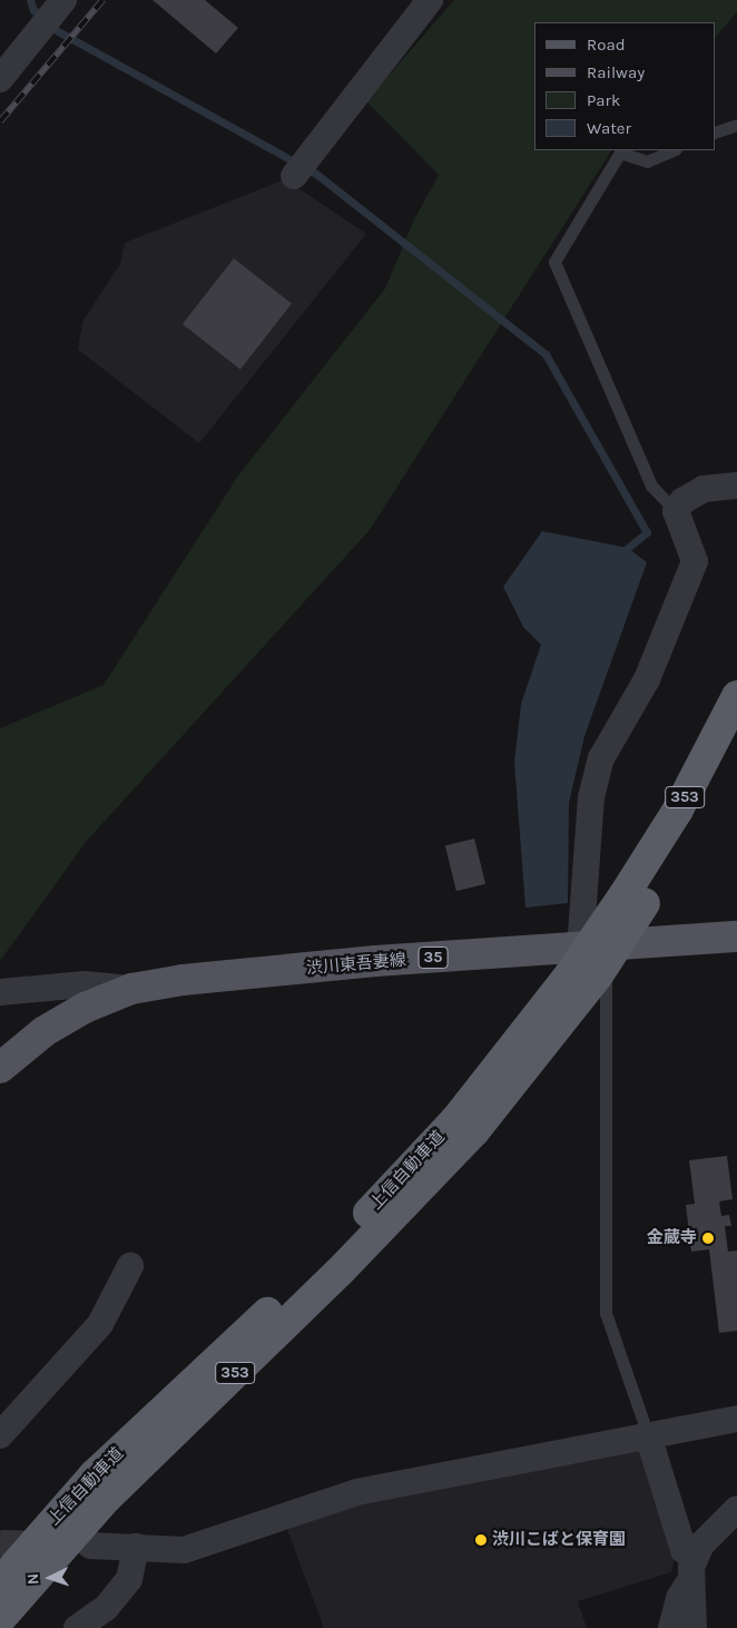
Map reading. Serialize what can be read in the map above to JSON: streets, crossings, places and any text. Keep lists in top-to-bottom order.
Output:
{
  "streets": {
    "highway": ["353", "上信自動車道"],
    "main road": ["35", "渋川東吾妻線"]
  },
  "places": ["金蔵寺", "渋川こばと保育園"],
  "legend": [
    "Road",
    "Railway",
    "Park",
    "Water"
  ],
  "north": "left"
}
